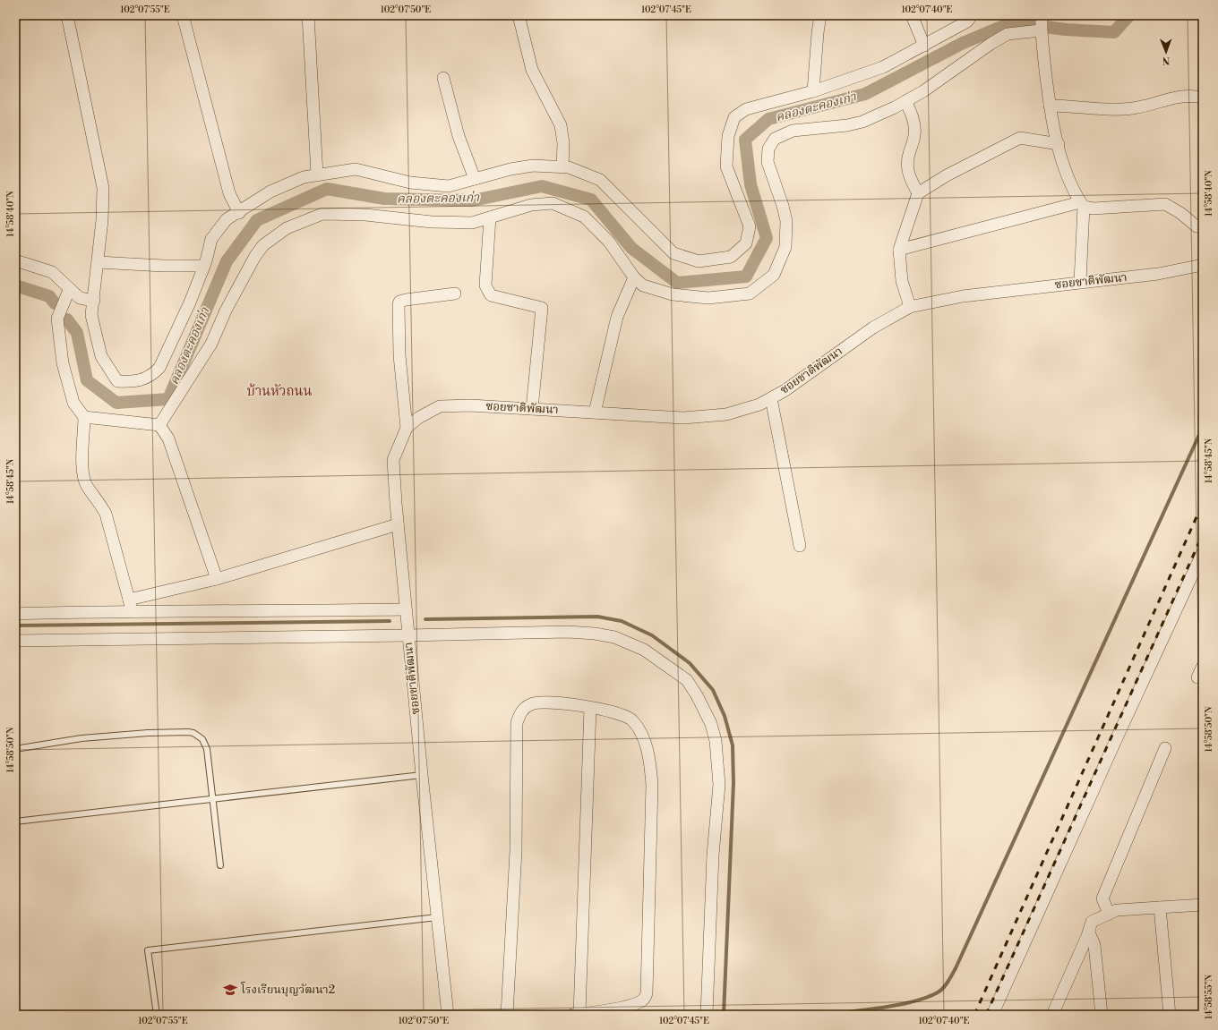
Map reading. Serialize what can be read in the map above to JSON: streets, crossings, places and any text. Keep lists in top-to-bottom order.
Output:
{
  "streets": {
    "street": ["ซอยชาติพัฒนา"]
  },
  "districts": ["บ้านหัวถนน"],
  "water": ["คลองตะคองเก่า"],
  "places": {
    "school or university": ["โรงเรียนบุญวัฒนา2"]
  },
  "north": "bottom",
  "coordinates": [
    "102°07'55\"E",
    "102°07'50\"E",
    "102°07'45\"E",
    "102°07'40\"E",
    "14°58'40\"N",
    "14°58'45\"N",
    "14°58'50\"N",
    "14°58'55\"N"
  ]
}
